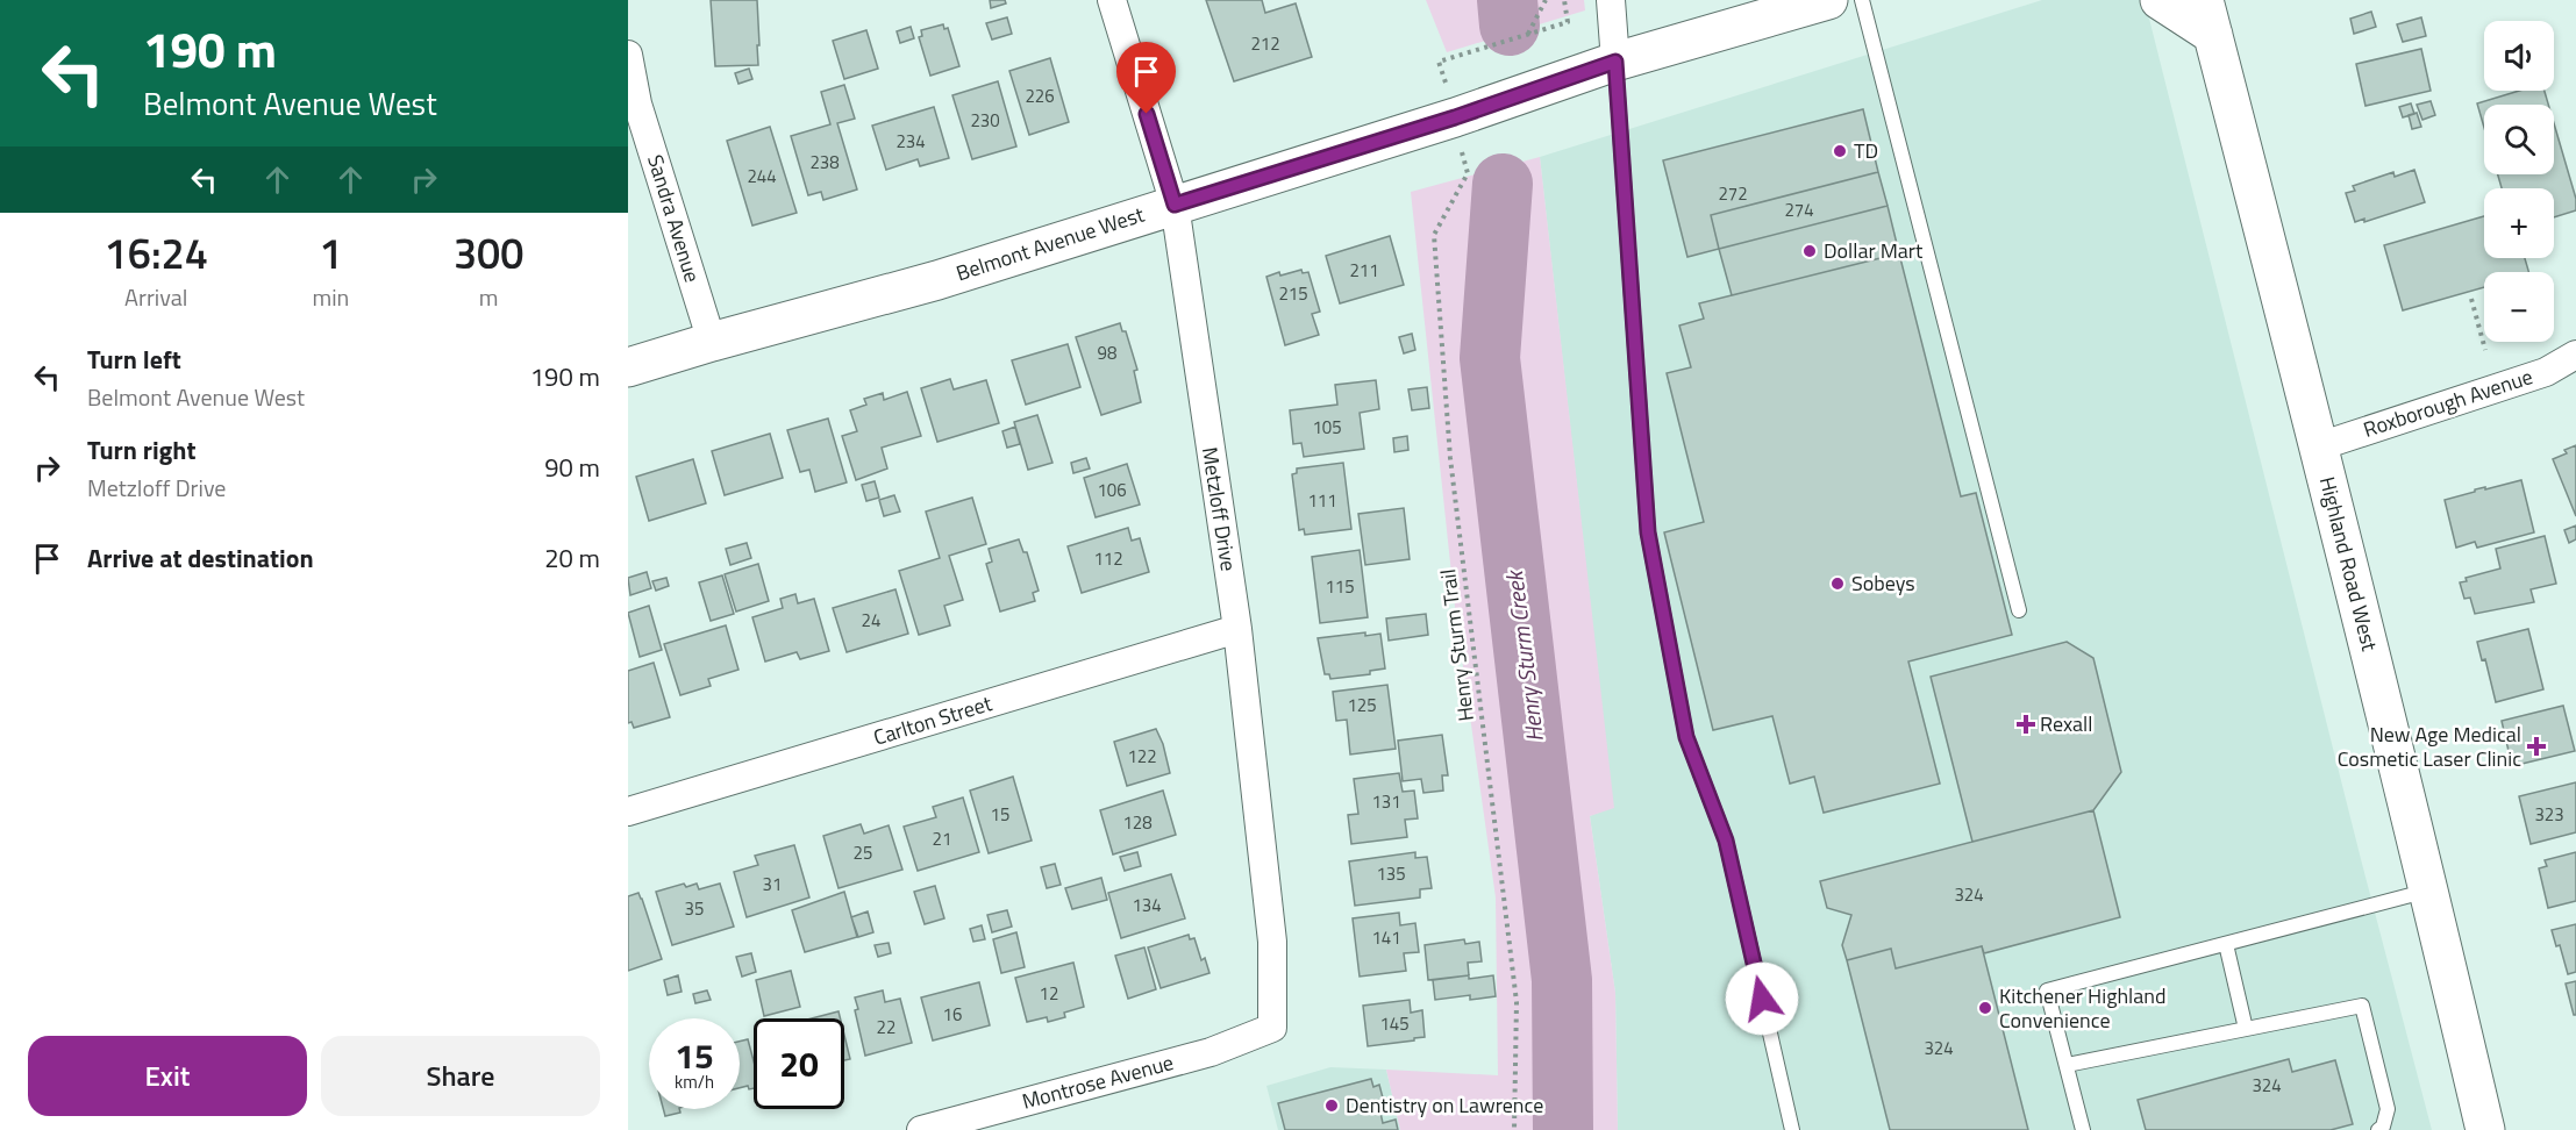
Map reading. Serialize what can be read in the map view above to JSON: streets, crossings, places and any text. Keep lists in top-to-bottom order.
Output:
{
  "streets": {
    "street": [
      "Sandra Avenue",
      "Belmont Avenue West",
      "Roxborough Avenue",
      "Metzloff Drive",
      "Highland Road West",
      "Carlton Street",
      "Montrose Avenue"
    ],
    "path": ["Henry Sturm Trail"]
  },
  "crossings": [
    ["Sandra Avenue", "Belmont Avenue West"],
    ["Belmont Avenue West", "Metzloff Drive"],
    ["Roxborough Avenue", "Highland Road West"],
    ["Metzloff Drive", "Carlton Street"],
    ["Metzloff Drive", "Montrose Avenue"]
  ],
  "water": ["Henry Sturm Creek"],
  "places": {
    "other": [
      "TD",
      "Dollar Mart",
      "Sobeys",
      "Kitchener Highland Convenience",
      "Dentistry on Lawrence"
    ],
    "health": ["Rexall", "New Age Medical Cosmetic Laser Clinic"]
  },
  "house_numbers": [
    "212",
    "226",
    "230",
    "234",
    "238",
    "244",
    "272",
    "274",
    "211",
    "215",
    "98",
    "105",
    "106",
    "111",
    "112",
    "115",
    "24",
    "125",
    "122",
    "131",
    "15",
    "323",
    "128",
    "21",
    "25",
    "135",
    "31",
    "324",
    "134",
    "35",
    "141",
    "12",
    "16",
    "145",
    "22",
    "324",
    "324"
  ],
  "page": {
    "turn": ["190 m", "Belmont Avenue West"],
    "map_buttons": ["+", "−"],
    "eta": [
      "16:24",
      "Arrival",
      "1",
      "min",
      "300",
      "m"
    ],
    "list": [
      {
        "name": "Turn left",
        "note": "Belmont Avenue West",
        "value": "190 m"
      },
      {
        "name": "Turn right",
        "note": "Metzloff Drive",
        "value": "90 m"
      },
      {
        "name": "Arrive at destination",
        "value": "20 m"
      }
    ],
    "speed": "15 km/h",
    "limit": "20",
    "buttons": ["Exit", "Share"]
  }
}
